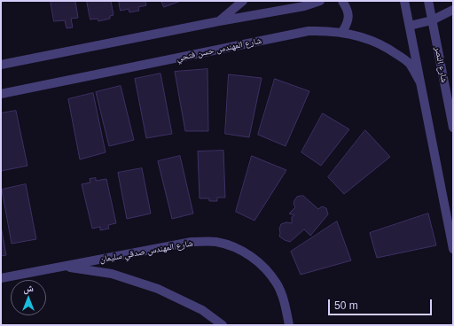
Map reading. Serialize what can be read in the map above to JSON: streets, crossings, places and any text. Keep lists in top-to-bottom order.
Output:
{
  "streets": {
    "street": ["شارع المهندس حسن فتحي", "شارع النصر", "شارع المهندس صدقي سليمان"]
  },
  "scale_bar": "50 m",
  "north": "top"
}
